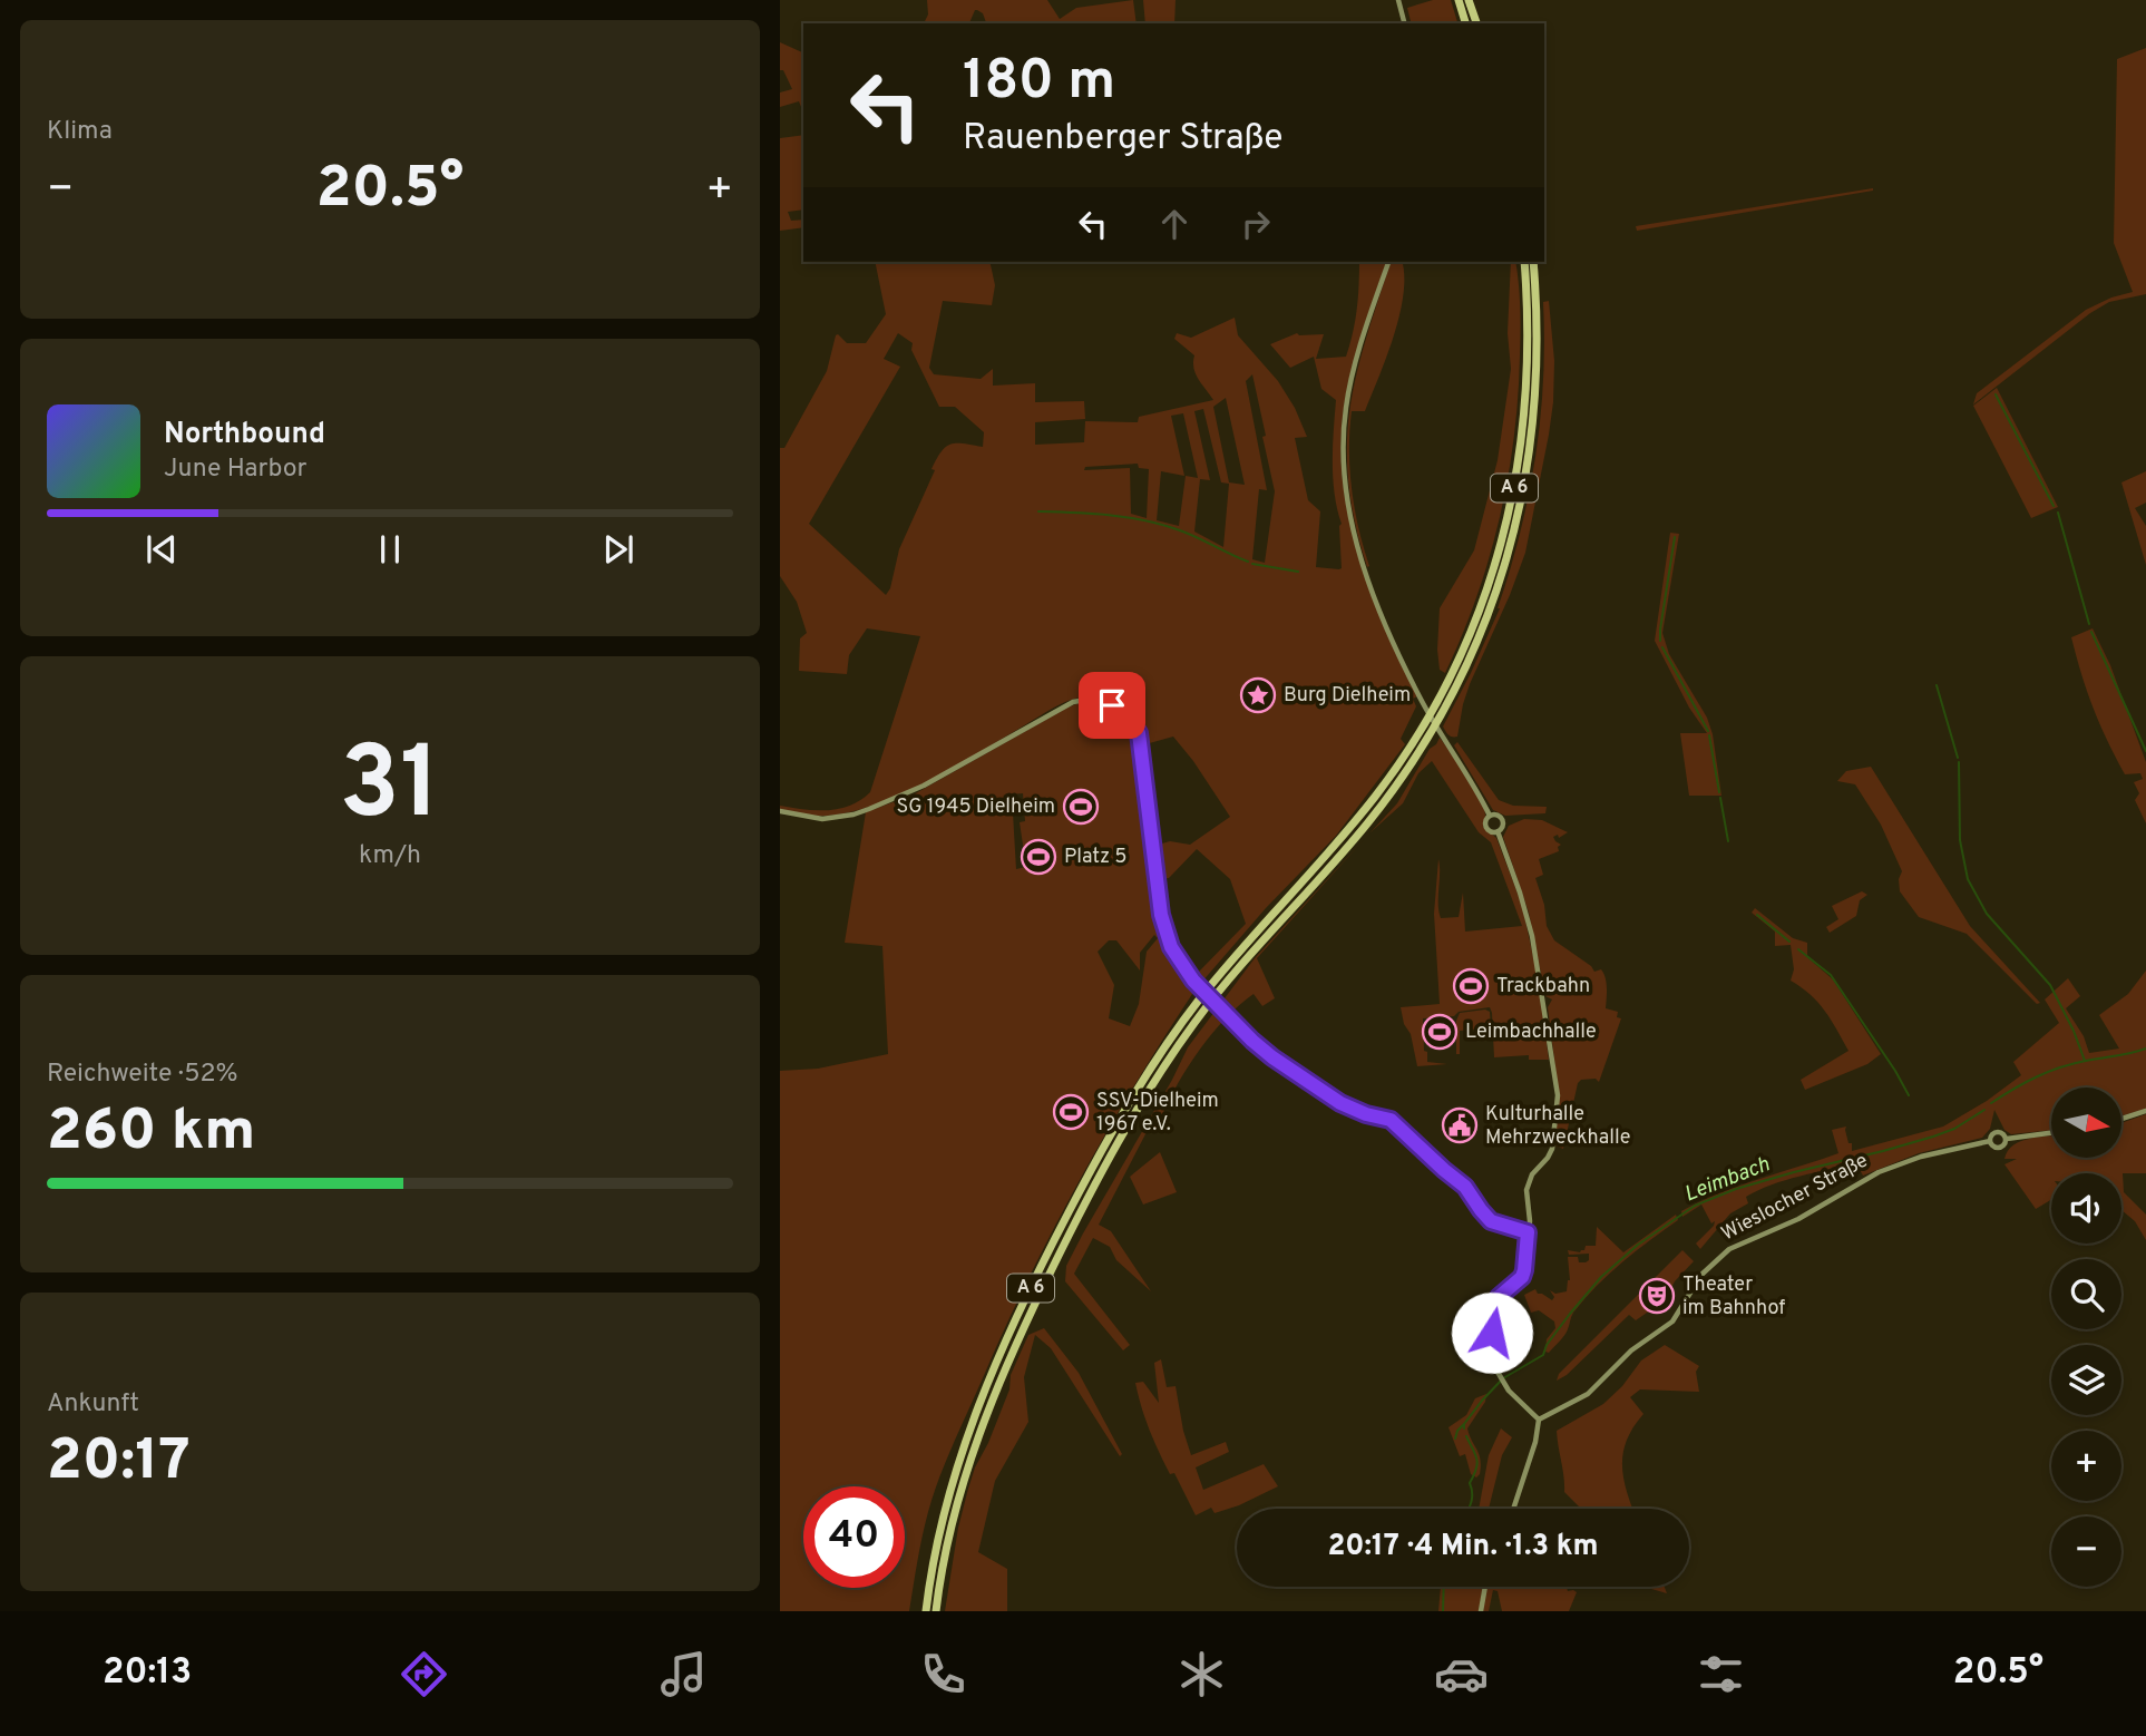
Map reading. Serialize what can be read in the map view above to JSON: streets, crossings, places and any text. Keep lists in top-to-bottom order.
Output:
{
  "streets": {
    "highway": ["A 6"],
    "street": ["Wieslocher Straße"]
  },
  "water": ["Leimbach"],
  "places": {
    "place": ["Burg Dielheim"],
    "sports": [
      "SG 1945 Dielheim",
      "Platz 5",
      "Trackbahn",
      "Leimbachhalle",
      "SSV-Dielheim 1967 e.V."
    ],
    "public building": ["Kulturhalle Mehrzweckhalle"],
    "theatre": ["Theater im Bahnhof"]
  },
  "north": "right",
  "page": {
    "tile": [
      "Klima",
      ["31", "km/h"],
      ["Reichweite · 52%", "260 km"],
      ["Ankunft", "20:17"]
    ],
    "turn": ["180 m", "Rauenberger Straße"],
    "heat": ["−", "20.5°", "+"],
    "song": ["Northbound", "June Harbor"],
    "map_buttons": ["+", "−"],
    "limit": "40",
    "trip": "20:17 · 4 Min. · 1.3 km",
    "tabs": ["20:13", "20.5°"]
  }
}
